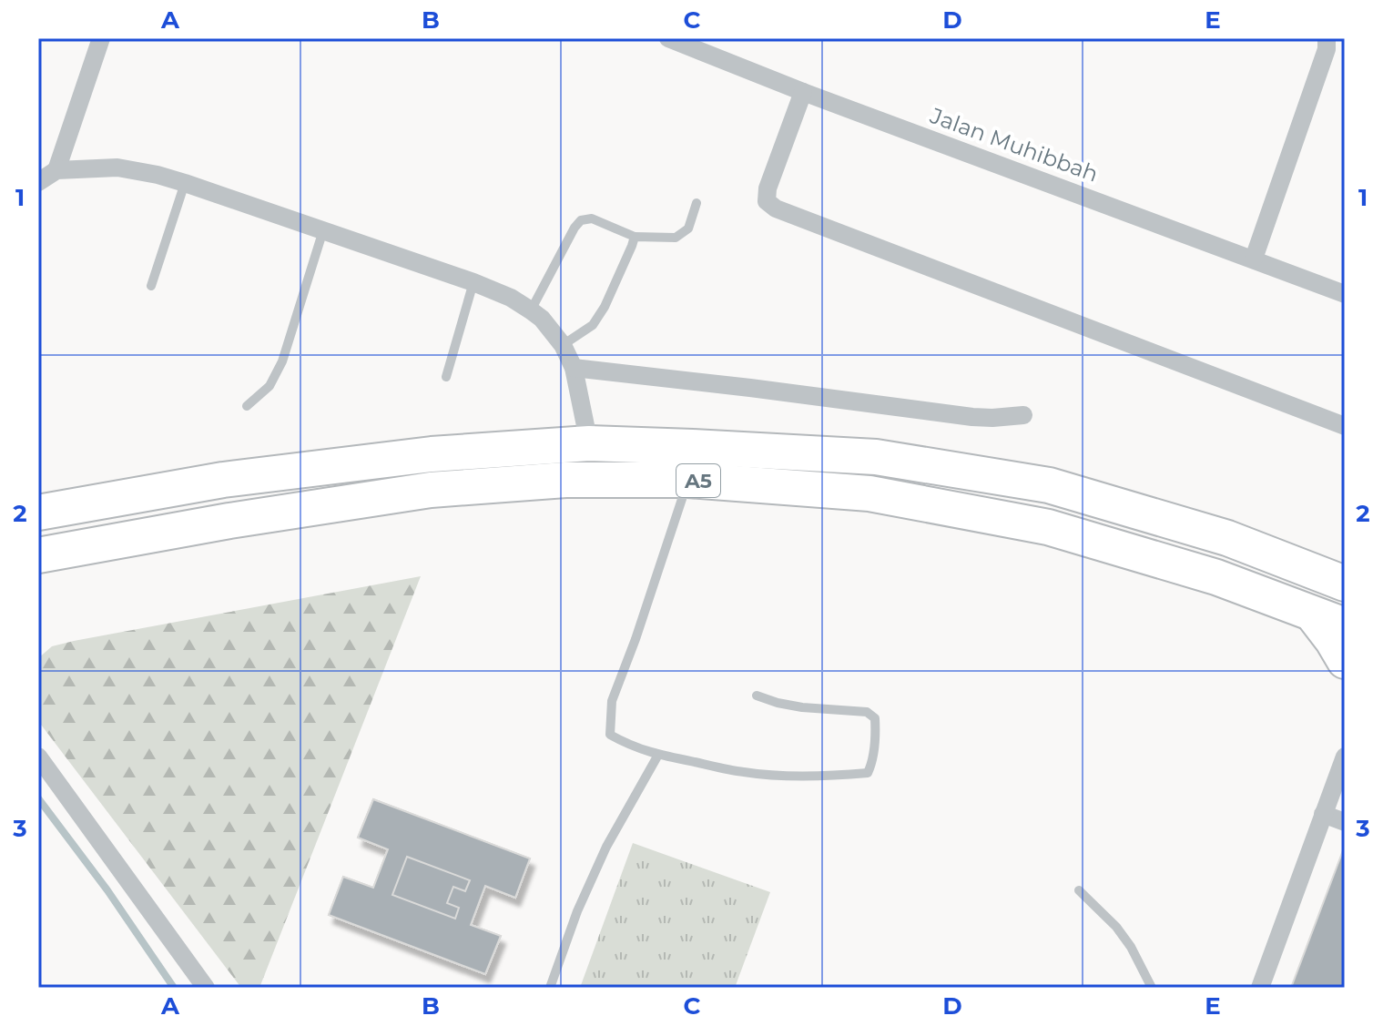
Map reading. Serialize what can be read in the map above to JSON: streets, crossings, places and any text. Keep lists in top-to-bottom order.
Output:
{
  "streets": {
    "highway": ["A5"],
    "street": ["Jalan Muhibbah"]
  },
  "grid": {
    "columns": [
      "A",
      "B",
      "C",
      "D",
      "E"
    ],
    "rows": ["1", "2", "3"]
  }
}
